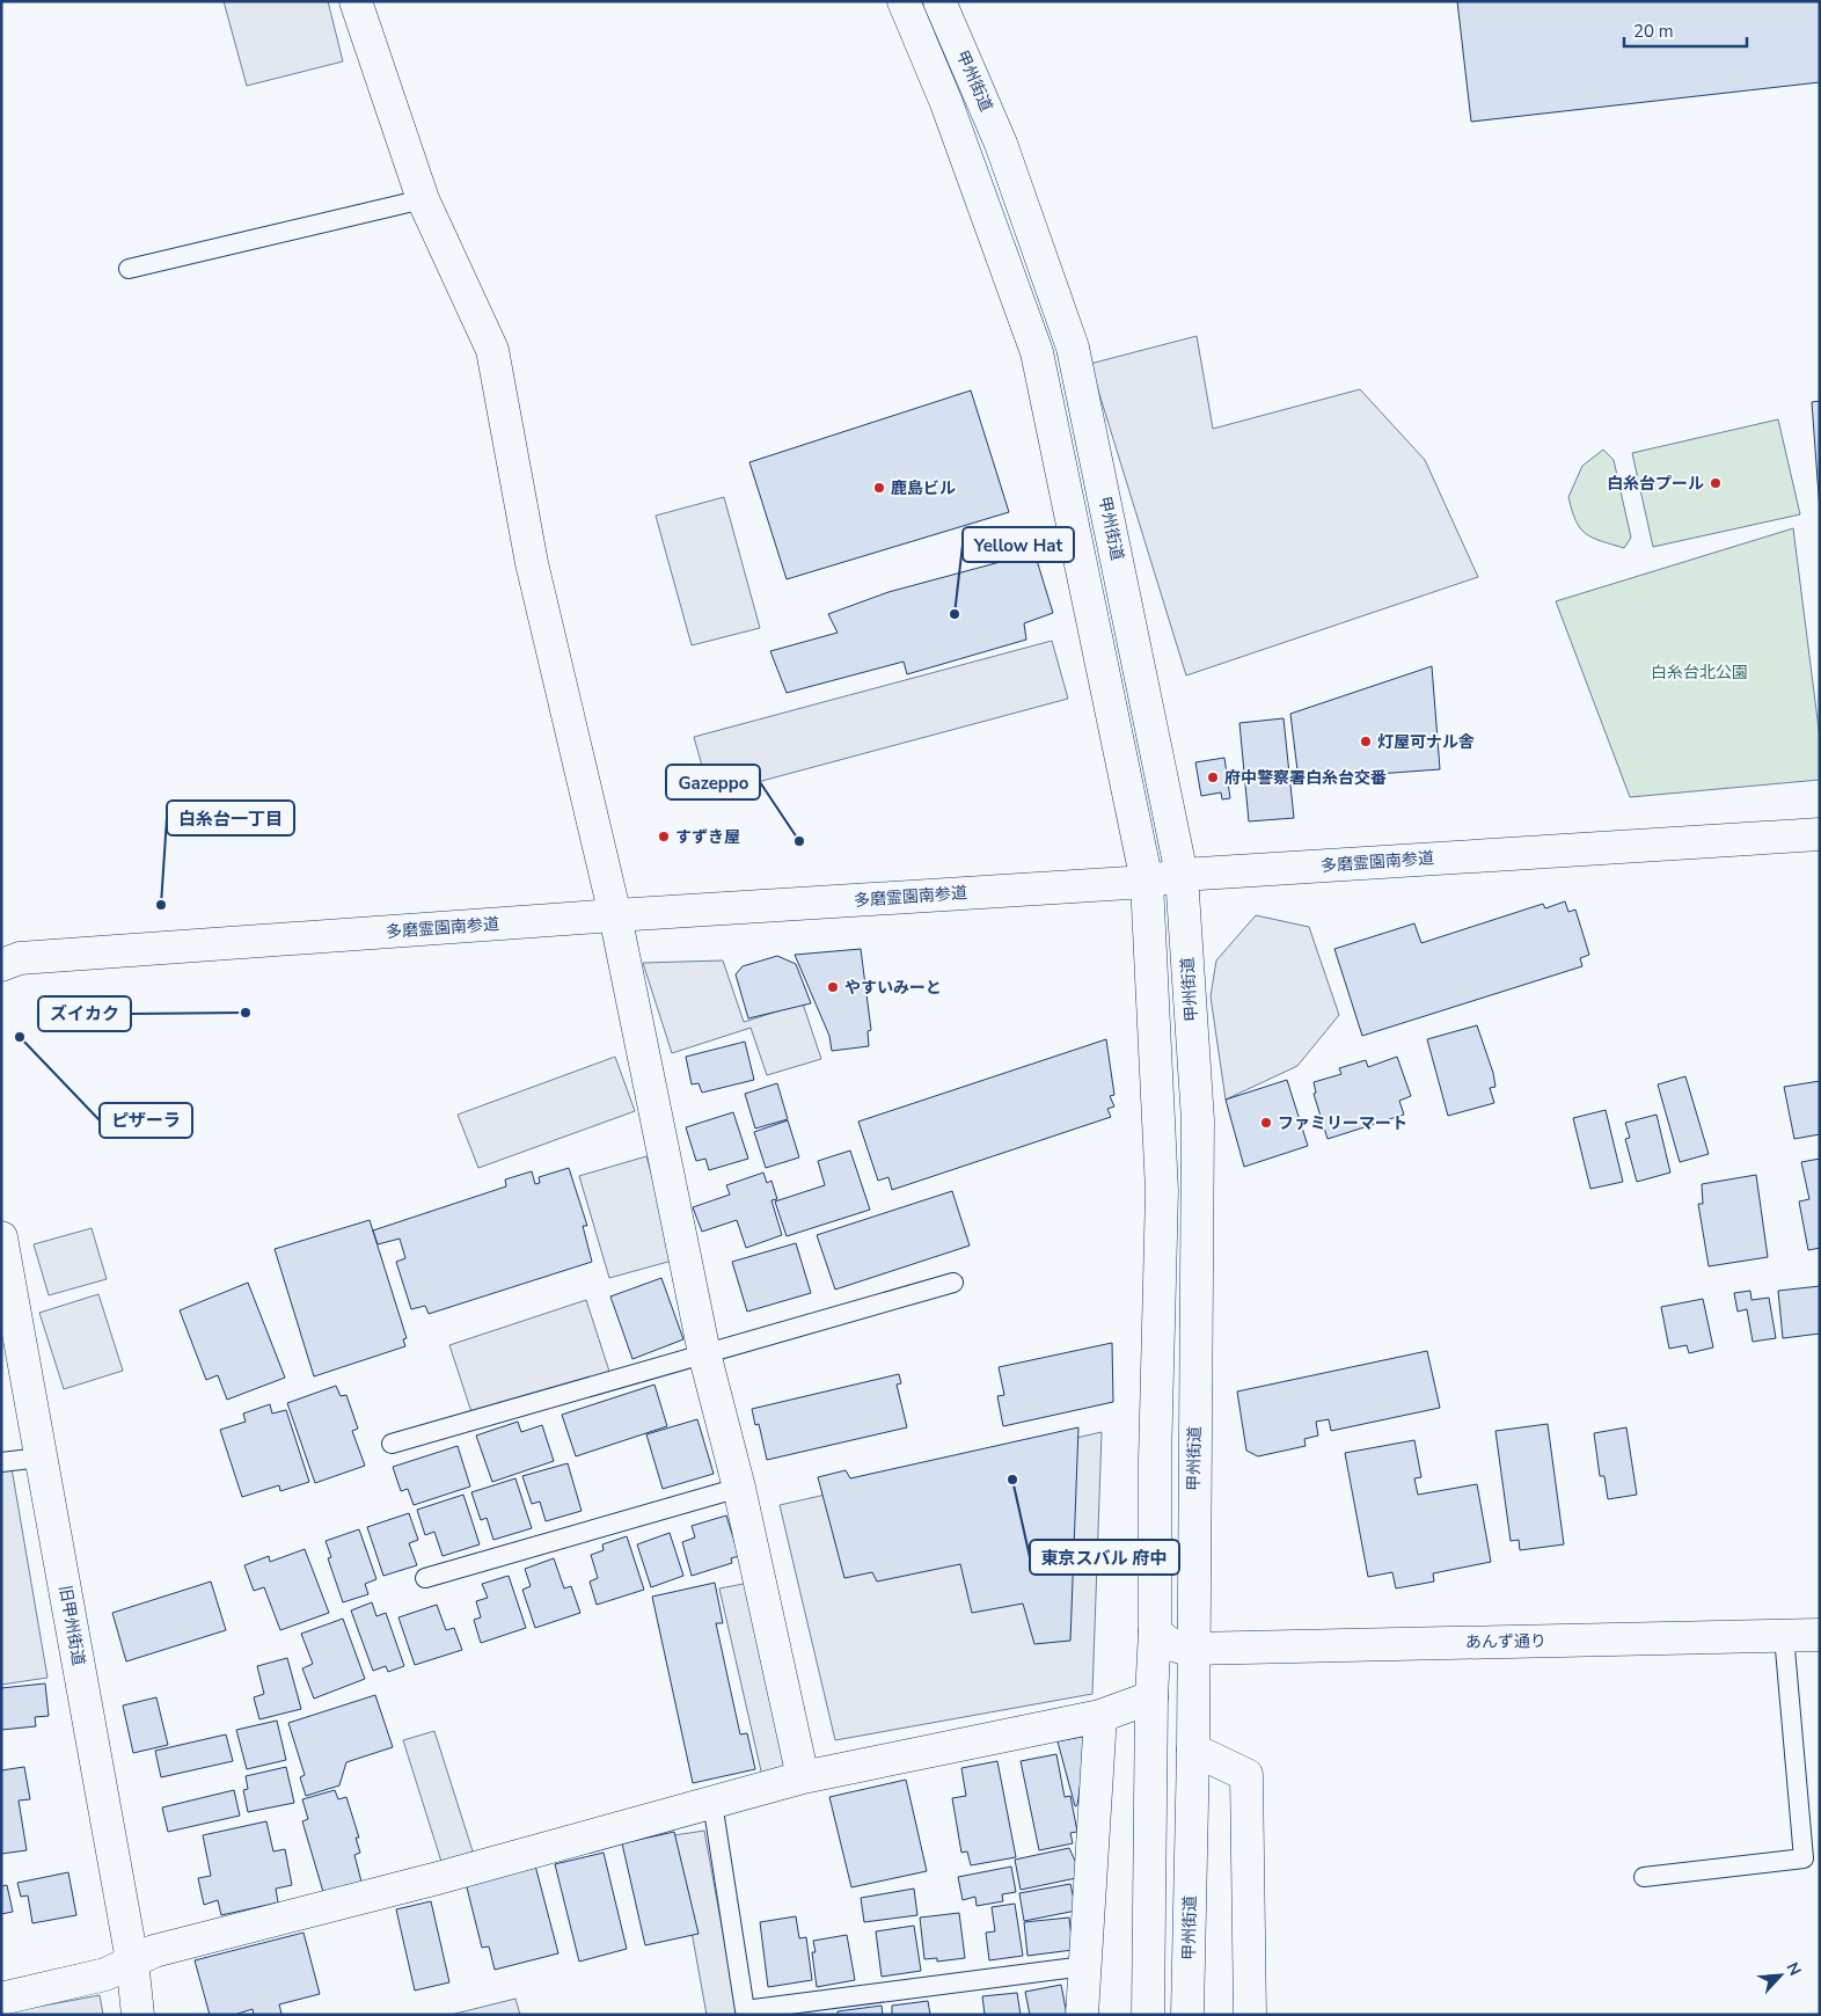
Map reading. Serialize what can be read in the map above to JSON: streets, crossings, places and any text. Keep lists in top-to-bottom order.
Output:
{
  "streets": {
    "main road": [
      "甲州街道",
      "多磨霊園南参道",
      "旧甲州街道",
      "あんず通り"
    ]
  },
  "crossings": [
    ["甲州街道", "多磨霊園南参道"],
    ["甲州街道", "あんず通り"]
  ],
  "parks": ["白糸台北公園"],
  "places": [
    "白糸台プール",
    "鹿島ビル",
    "Yellow Hat",
    "灯屋可ナル舎",
    "府中警察署白糸台交番",
    "すずき屋",
    "Gazeppo",
    "白糸台一丁目",
    "やすいみーと",
    "ズイカク",
    "ピザーラ",
    "ファミリーマート",
    "東京スバル 府中"
  ],
  "scale_bar": "20 m",
  "north": "top right"
}
